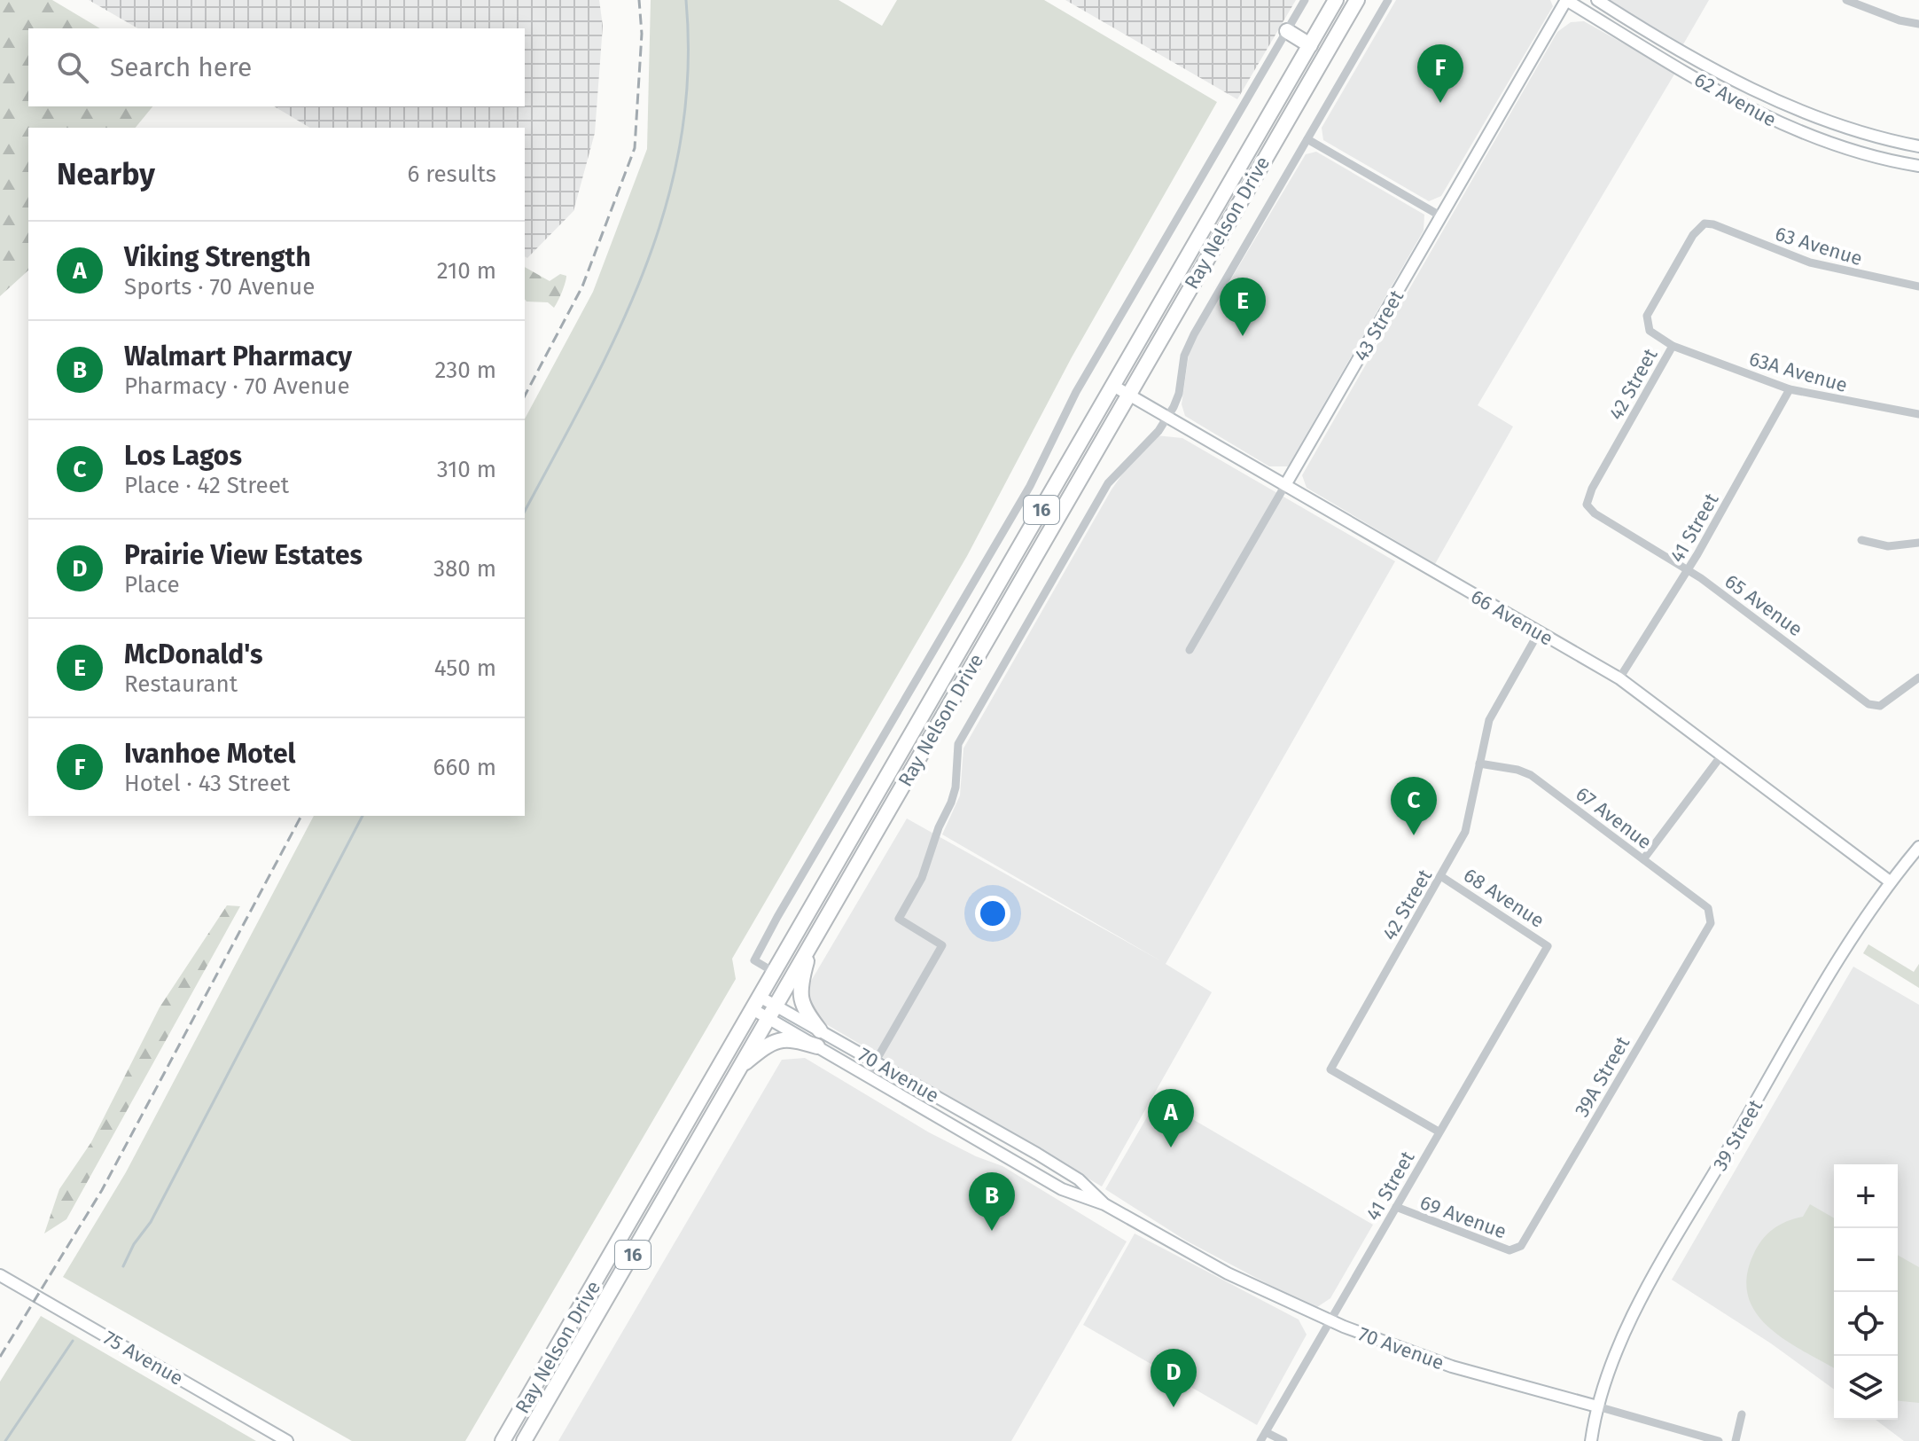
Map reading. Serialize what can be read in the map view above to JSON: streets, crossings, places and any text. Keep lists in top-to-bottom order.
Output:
{
  "streets": {
    "highway": ["Ray Nelson Drive", "16"],
    "street": [
      "62 Avenue",
      "63 Avenue",
      "43 Street",
      "63A Avenue",
      "42 Street",
      "41 Street",
      "65 Avenue",
      "66 Avenue",
      "67 Avenue",
      "68 Avenue",
      "70 Avenue",
      "39A Street",
      "39 Street",
      "69 Avenue",
      "75 Avenue"
    ]
  },
  "crossings": [
    ["62 Avenue", "43 Street"],
    ["Ray Nelson Drive", "66 Avenue"],
    ["Ray Nelson Drive", "70 Avenue"],
    ["63 Avenue", "42 Street"],
    ["43 Street", "66 Avenue"],
    ["63A Avenue", "42 Street"],
    ["63A Avenue", "41 Street"],
    ["42 Street", "41 Street"],
    ["42 Street", "65 Avenue"],
    ["42 Street", "66 Avenue"],
    ["42 Street", "67 Avenue"],
    ["42 Street", "68 Avenue"],
    ["41 Street", "65 Avenue"],
    ["41 Street", "66 Avenue"],
    ["41 Street", "68 Avenue"],
    ["41 Street", "70 Avenue"],
    ["41 Street", "69 Avenue"],
    ["66 Avenue", "39 Street"],
    ["67 Avenue", "39A Street"],
    ["70 Avenue", "39 Street"],
    ["39A Street", "69 Avenue"]
  ],
  "page": {
    "search": "Search here",
    "pins": [
      "F",
      "E",
      "C",
      "A",
      "B",
      "D"
    ],
    "heading": ["Nearby", "6 results"],
    "list": [
      {
        "mark": "A",
        "name": "Viking Strength",
        "note": "Sports · 70 Avenue",
        "value": "210 m"
      },
      {
        "mark": "B",
        "name": "Walmart Pharmacy",
        "note": "Pharmacy · 70 Avenue",
        "value": "230 m"
      },
      {
        "mark": "C",
        "name": "Los Lagos",
        "note": "Place · 42 Street",
        "value": "310 m"
      },
      {
        "mark": "D",
        "name": "Prairie View Estates",
        "note": "Place",
        "value": "380 m"
      },
      {
        "mark": "E",
        "name": "McDonald's",
        "note": "Restaurant",
        "value": "450 m"
      },
      {
        "mark": "F",
        "name": "Ivanhoe Motel",
        "note": "Hotel · 43 Street",
        "value": "660 m"
      }
    ],
    "map_buttons": ["+", "−"]
  }
}
